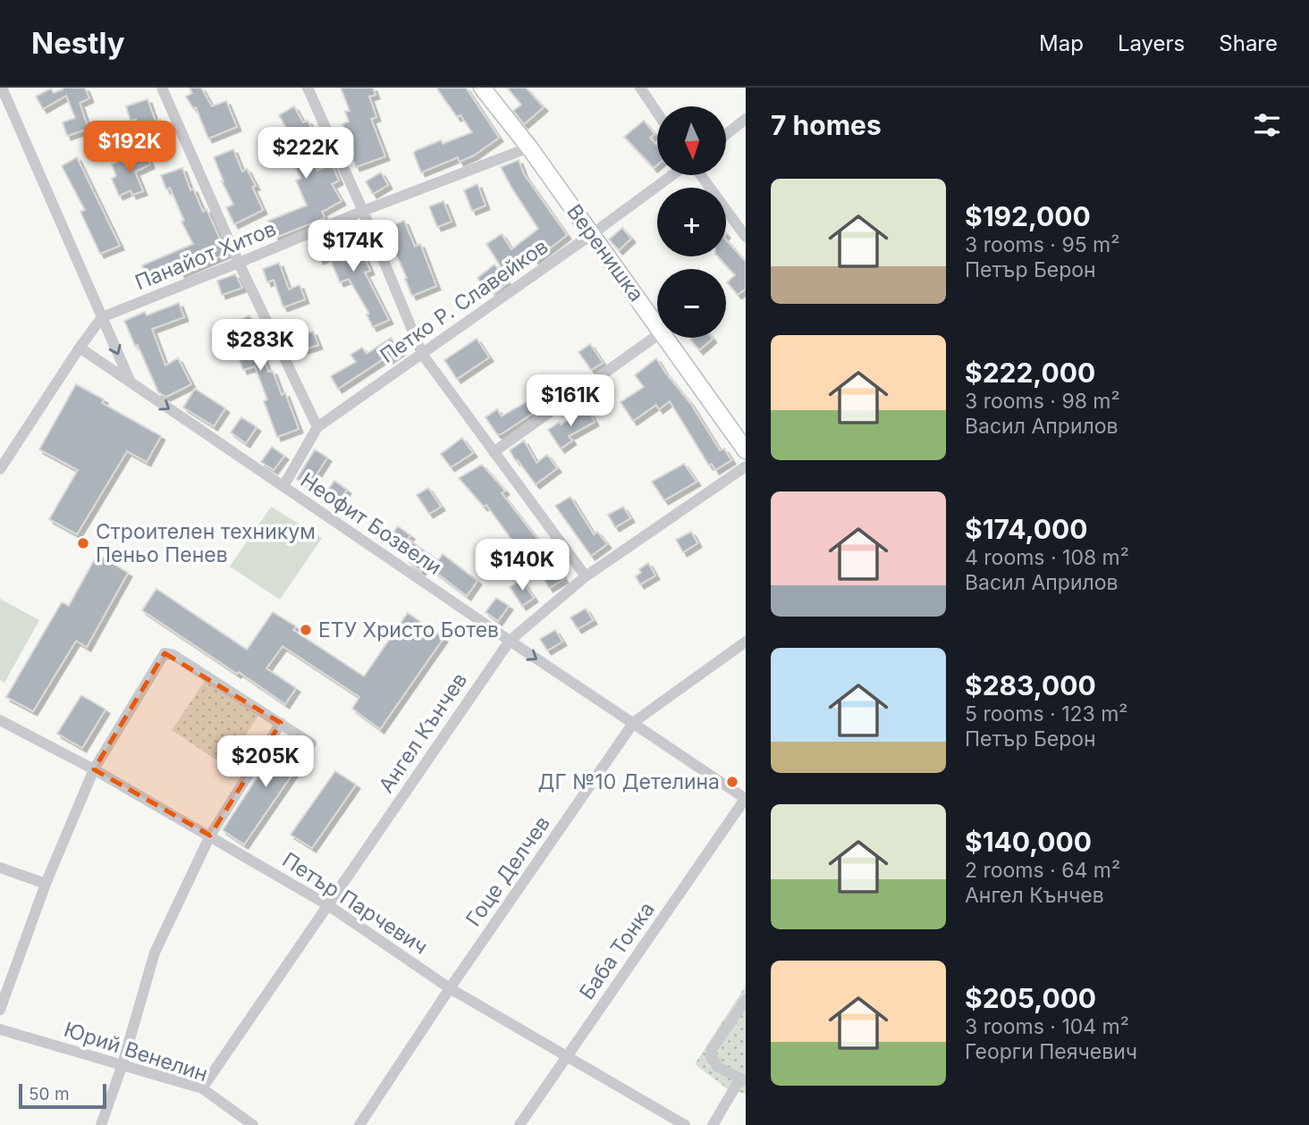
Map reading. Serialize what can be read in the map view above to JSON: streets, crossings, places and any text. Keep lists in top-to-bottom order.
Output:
{
  "streets": {
    "main road": ["Веренишка"],
    "street": [
      "Панайот Хитов",
      "Петко Р. Славейков",
      "Неофит Бозвели",
      "Ангел Кънчев",
      "Гоце Делчев",
      "Петър Парчевич",
      "Баба Тонка",
      "Юрий Венелин"
    ]
  },
  "crossings": [
    ["Веренишка", "Панайот Хитов"],
    ["Веренишка", "Петко Р. Славейков"],
    ["Петко Р. Славейков", "Неофит Бозвели"],
    ["Неофит Бозвели", "Ангел Кънчев"],
    ["Неофит Бозвели", "Гоце Делчев"],
    ["Неофит Бозвели", "Баба Тонка"],
    ["Ангел Кънчев", "Петър Парчевич"],
    ["Ангел Кънчев", "Юрий Венелин"],
    ["Гоце Делчев", "Петър Парчевич"],
    ["Петър Парчевич", "Баба Тонка"]
  ],
  "one_way": ["Неофит Бозвели"],
  "places": ["Строителен техникум Пеньо Пенев", "ЕТУ Христо Ботев", "ДГ №10 Детелина"],
  "scale_bar": "50 m",
  "north": "bottom",
  "page": {
    "header": "Nestly",
    "nav": ["Map", "Layers", "Share"],
    "heading": "7 homes",
    "map_buttons": ["+", "−"],
    "price": [
      "$192K",
      "$222K",
      "$174K",
      "$283K",
      "$161K",
      "$140K",
      "$205K"
    ],
    "list": [
      {
        "name": "$192,000",
        "note": "3 rooms · 95 m² · Петър Берон"
      },
      {
        "name": "$222,000",
        "note": "3 rooms · 98 m² · Васил Априлов"
      },
      {
        "name": "$174,000",
        "note": "4 rooms · 108 m² · Васил Априлов"
      },
      {
        "name": "$283,000",
        "note": "5 rooms · 123 m² · Петър Берон"
      },
      {
        "name": "$140,000",
        "note": "2 rooms · 64 m² · Ангел Кънчев"
      },
      {
        "name": "$205,000",
        "note": "3 rooms · 104 m² · Георги Пеячевич"
      }
    ],
    "scale": "50 m"
  }
}
